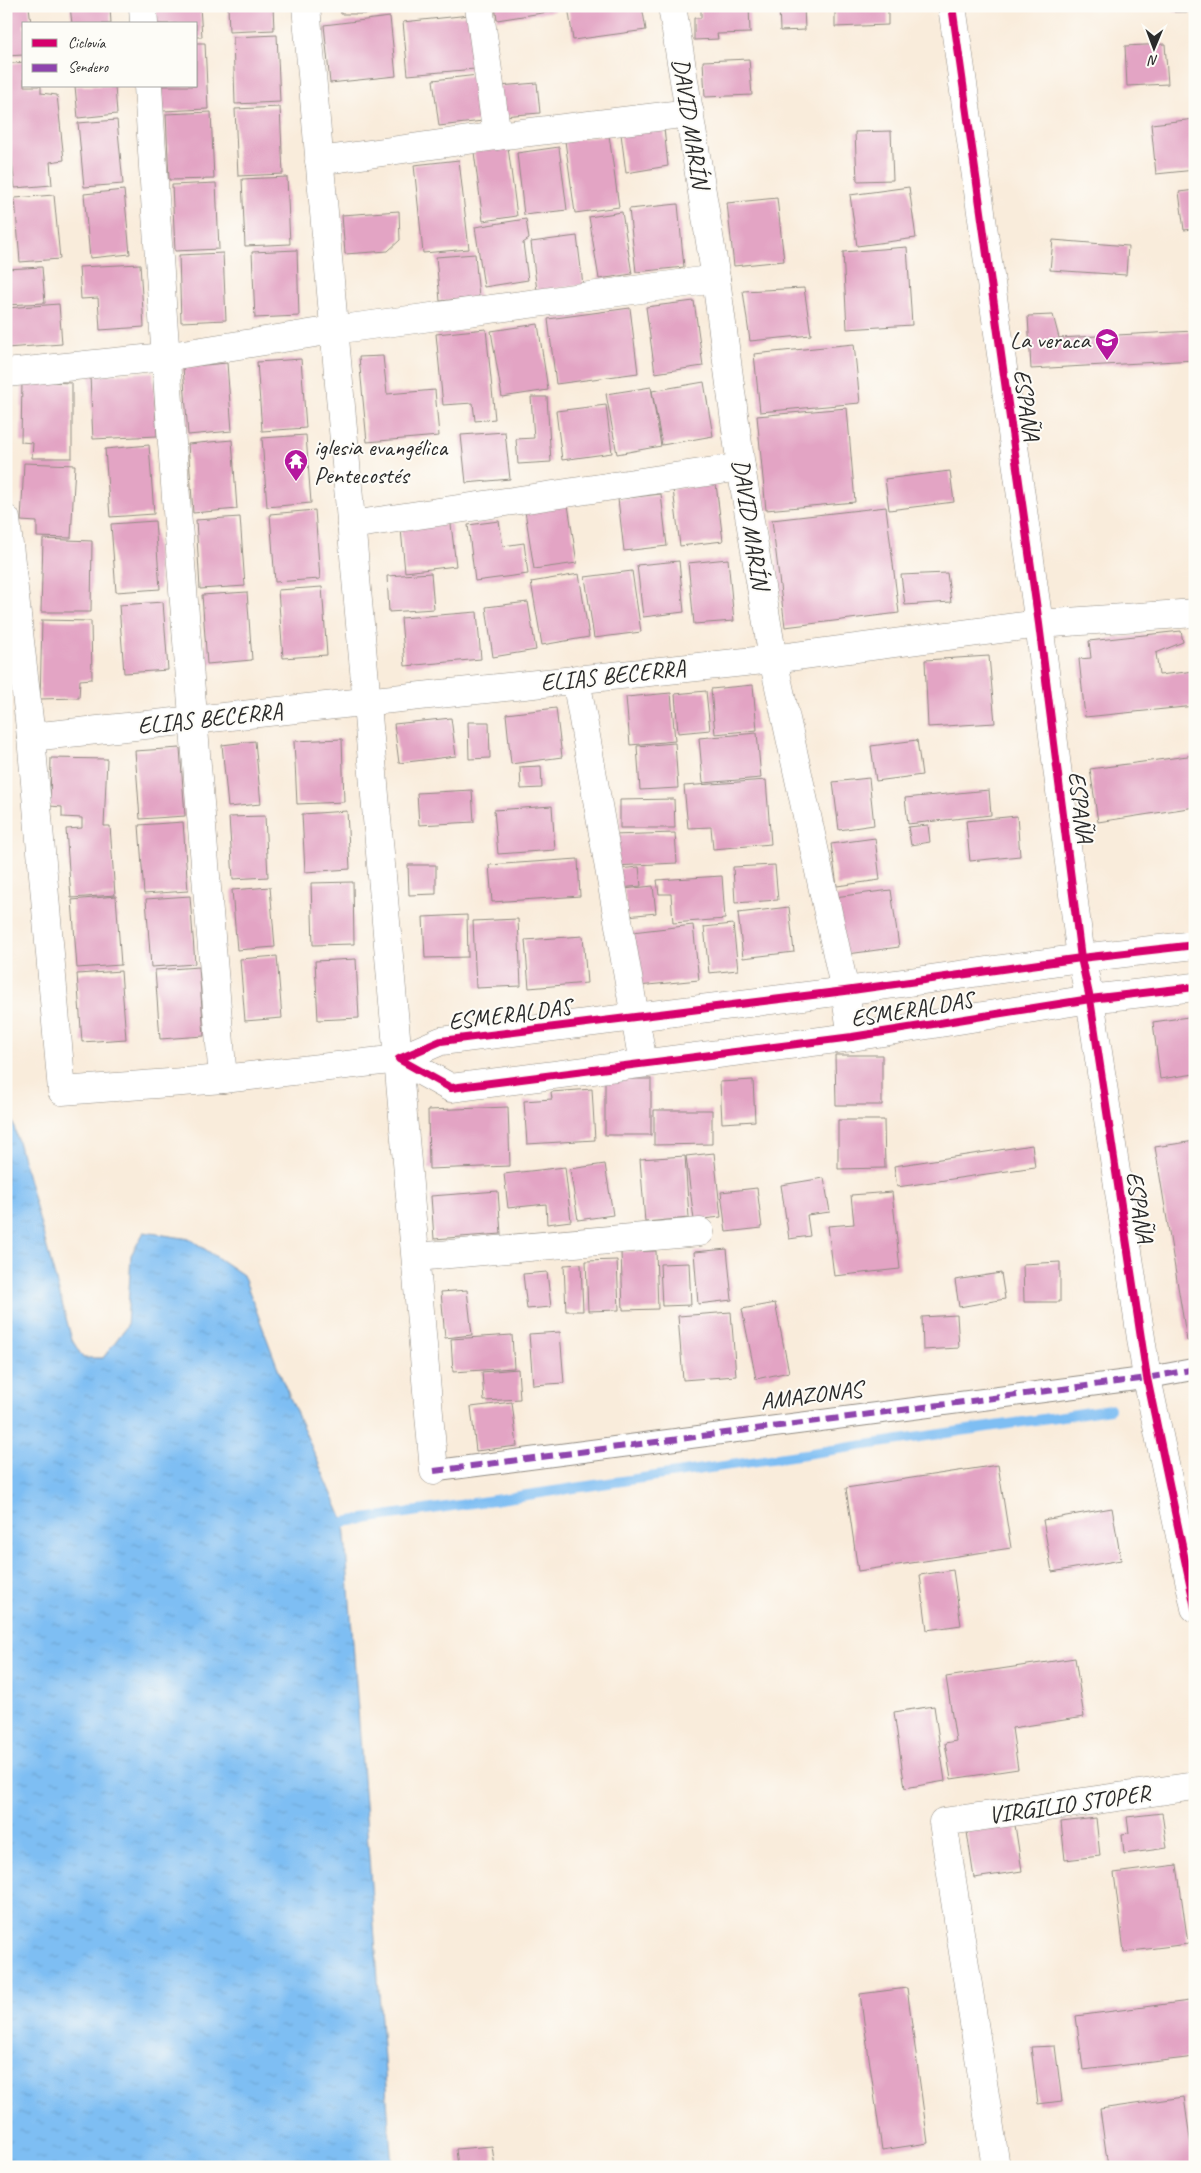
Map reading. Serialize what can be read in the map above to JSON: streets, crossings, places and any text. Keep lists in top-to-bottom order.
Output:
{
  "streets": {
    "street": [
      "DAVID MARÍN",
      "ESPAÑA",
      "ELIAS BECERRA",
      "ESMERALDAS",
      "AMAZONAS",
      "VIRGILIO STOPER"
    ]
  },
  "crossings": [
    ["DAVID MARÍN", "ELIAS BECERRA"],
    ["DAVID MARÍN", "ESMERALDAS"],
    ["ESPAÑA", "ELIAS BECERRA"],
    ["ESPAÑA", "ESMERALDAS"],
    ["ESPAÑA", "AMAZONAS"],
    ["ELIAS BECERRA", "ESMERALDAS"]
  ],
  "places": {
    "school or university": ["La veraca"],
    "temple": ["iglesia evangélica Pentecostés"]
  },
  "legend": ["Ciclovía", "Sendero"],
  "north": "bottom"
}
